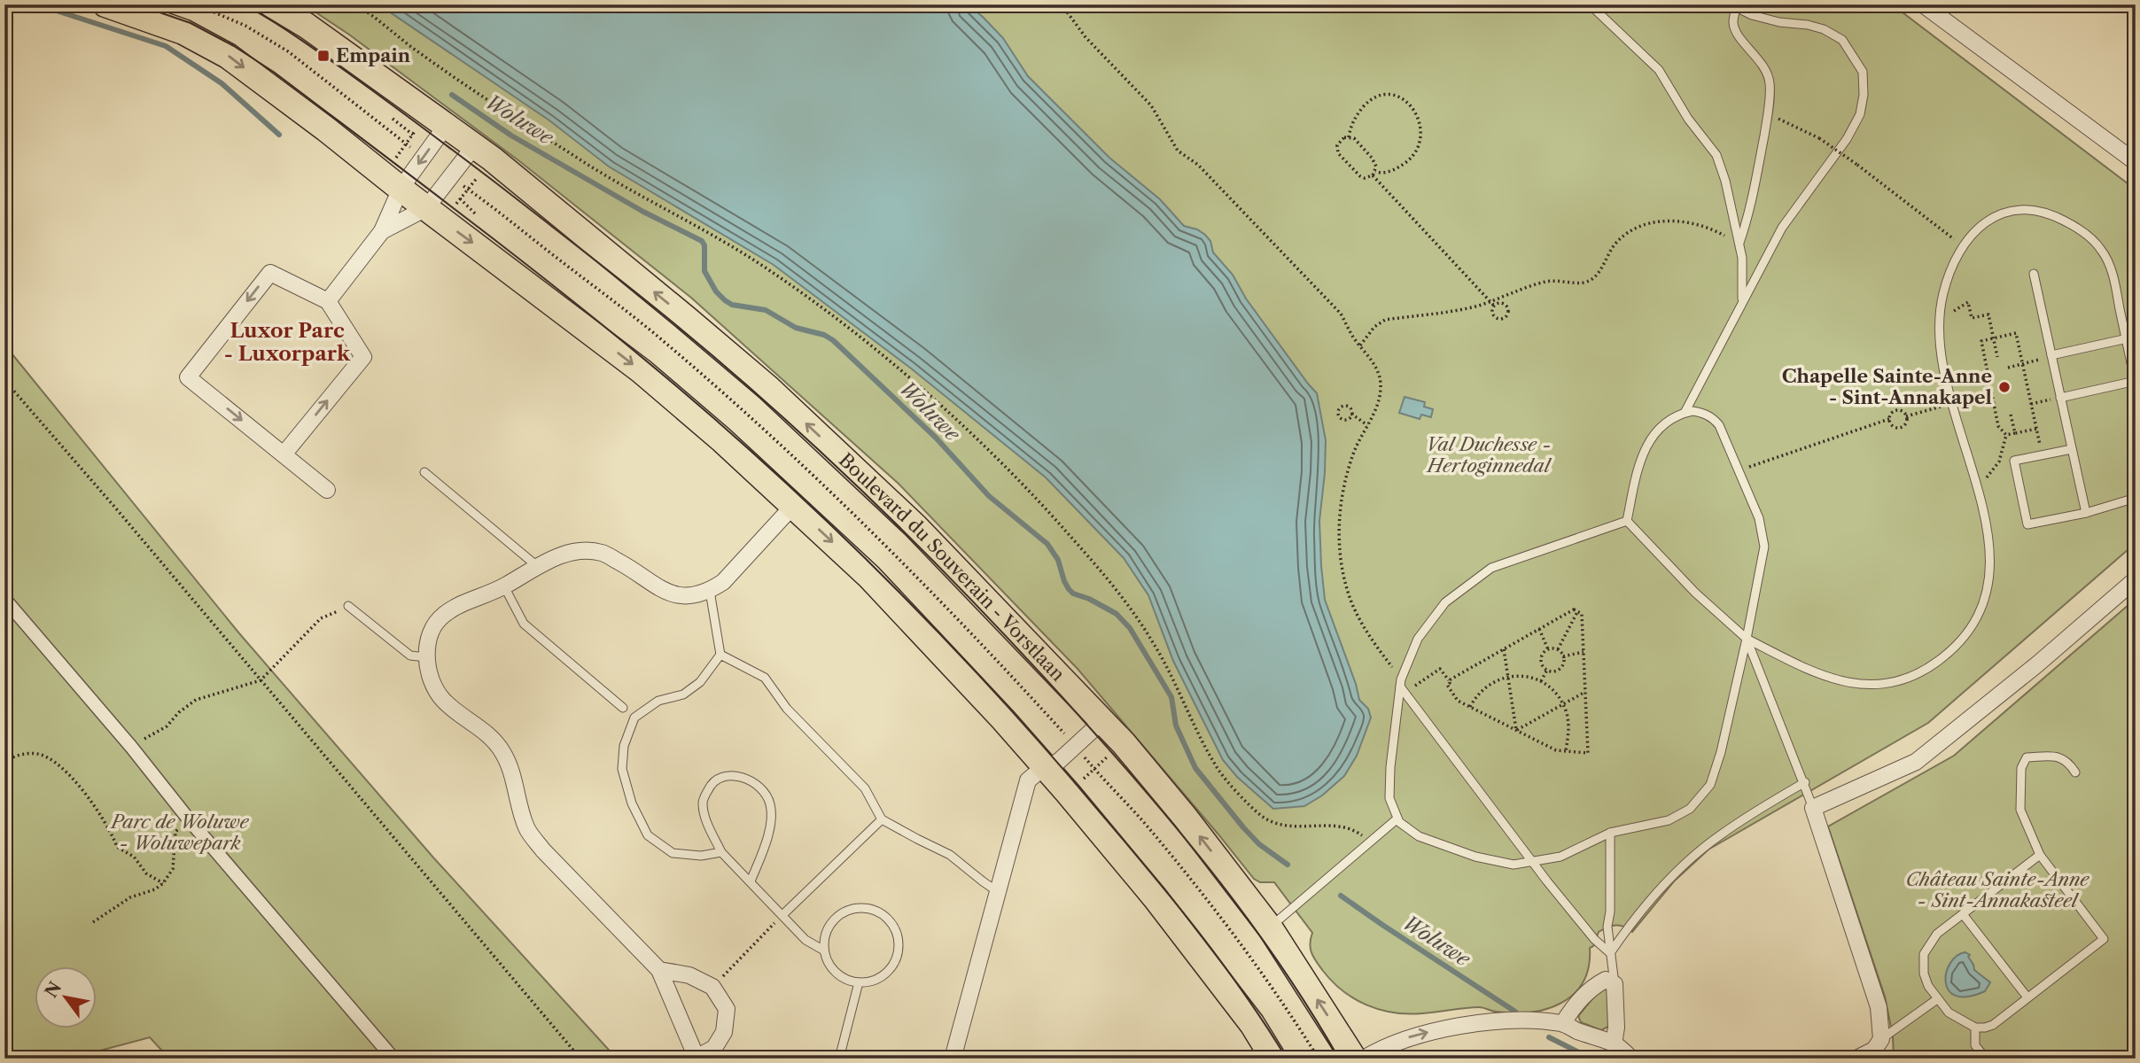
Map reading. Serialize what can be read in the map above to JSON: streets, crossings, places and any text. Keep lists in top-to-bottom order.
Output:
{
  "streets": {
    "main road": ["Boulevard du Souverain - Vorstlaan"]
  },
  "districts": ["Luxor Parc - Luxorpark"],
  "water": ["Woluwe"],
  "parks": ["Val Duchesse - Hertoginnedal", "Parc de Woluwe - Woluwepark", "Château Sainte-Anne - Sint-Annakasteel"],
  "places": {
    "transit": ["Empain"],
    "other": ["Chapelle Sainte-Anne - Sint-Annakapel"]
  },
  "north": "top left"
}
